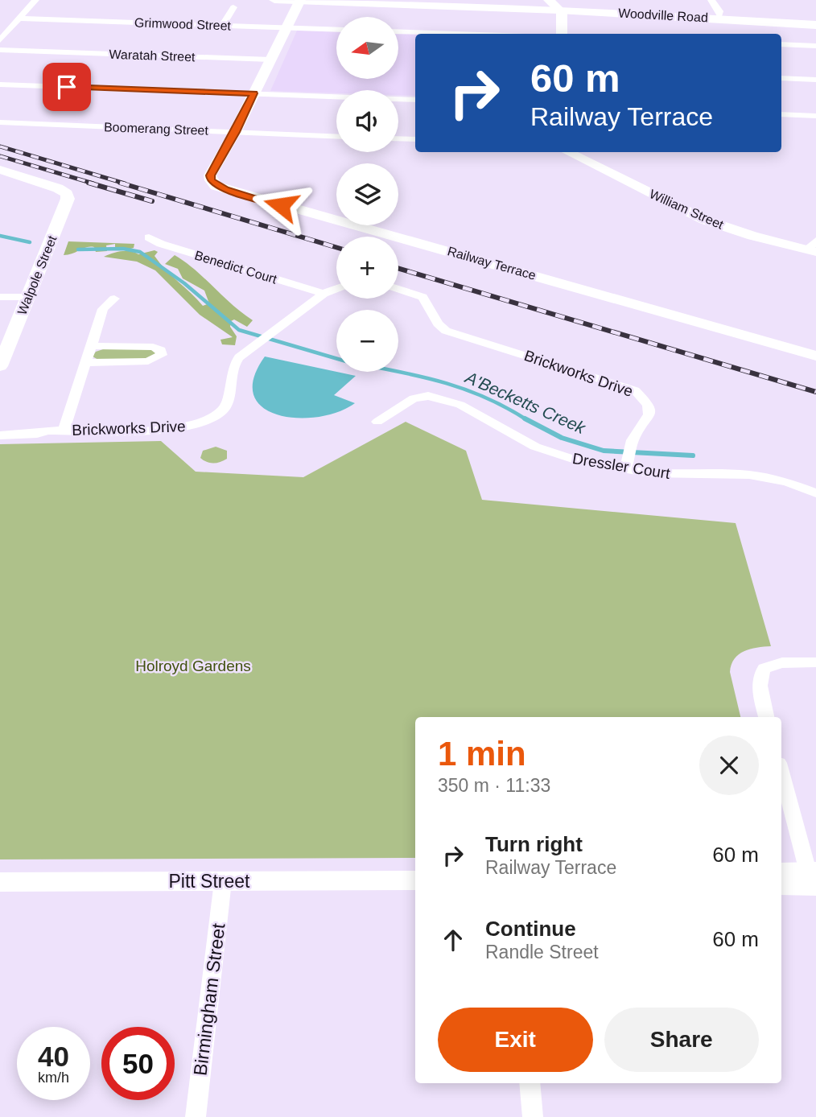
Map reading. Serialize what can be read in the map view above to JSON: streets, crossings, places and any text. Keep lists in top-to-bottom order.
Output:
{
  "streets": {
    "main road": [
      "Woodville Road",
      "William Street",
      "Railway Terrace",
      "Walpole Street",
      "Pitt Street"
    ],
    "street": [
      "Grimwood Street",
      "Waratah Street",
      "Boomerang Street",
      "Benedict Court",
      "Brickworks Drive",
      "Dressler Court",
      "Birmingham Street"
    ]
  },
  "crossings": [
    ["Boomerang Street", "Railway Terrace"],
    ["Benedict Court", "Brickworks Drive"],
    ["Brickworks Drive", "Dressler Court"],
    ["Pitt Street", "Birmingham Street"]
  ],
  "water": ["A'Becketts Creek"],
  "parks": ["Holroyd Gardens"],
  "north": "left",
  "page": {
    "map_buttons": ["+", "−"],
    "turn": ["60 m", "Railway Terrace"],
    "heading": ["1 min", "350 m · 11:33"],
    "list": [
      {
        "name": "Turn right",
        "note": "Railway Terrace",
        "value": "60 m"
      },
      {
        "name": "Continue",
        "note": "Randle Street",
        "value": "60 m"
      }
    ],
    "buttons": ["Exit", "Share"],
    "speed": "40 km/h",
    "limit": "50"
  }
}
